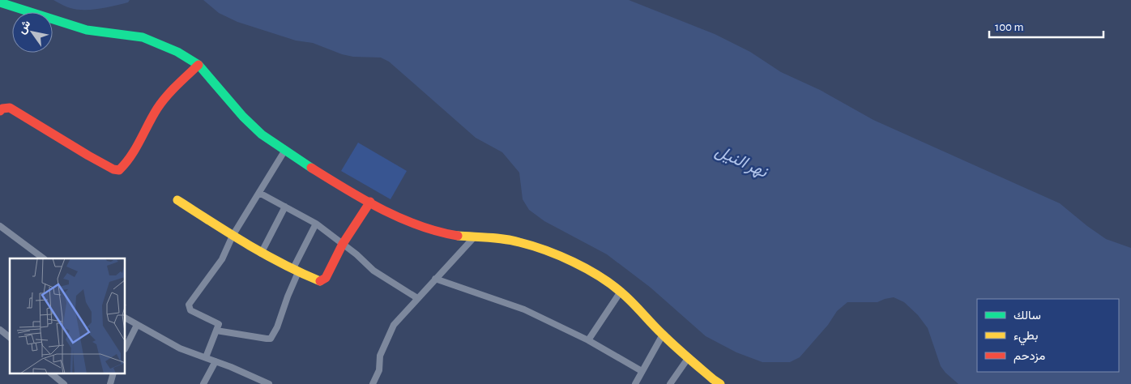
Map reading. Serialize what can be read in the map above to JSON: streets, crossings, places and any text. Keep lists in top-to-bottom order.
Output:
{
  "water": ["نهر النيل"],
  "legend": ["سالك", "بطيء", "مزدحم"],
  "scale_bar": "100 m",
  "north": "top left"
}
